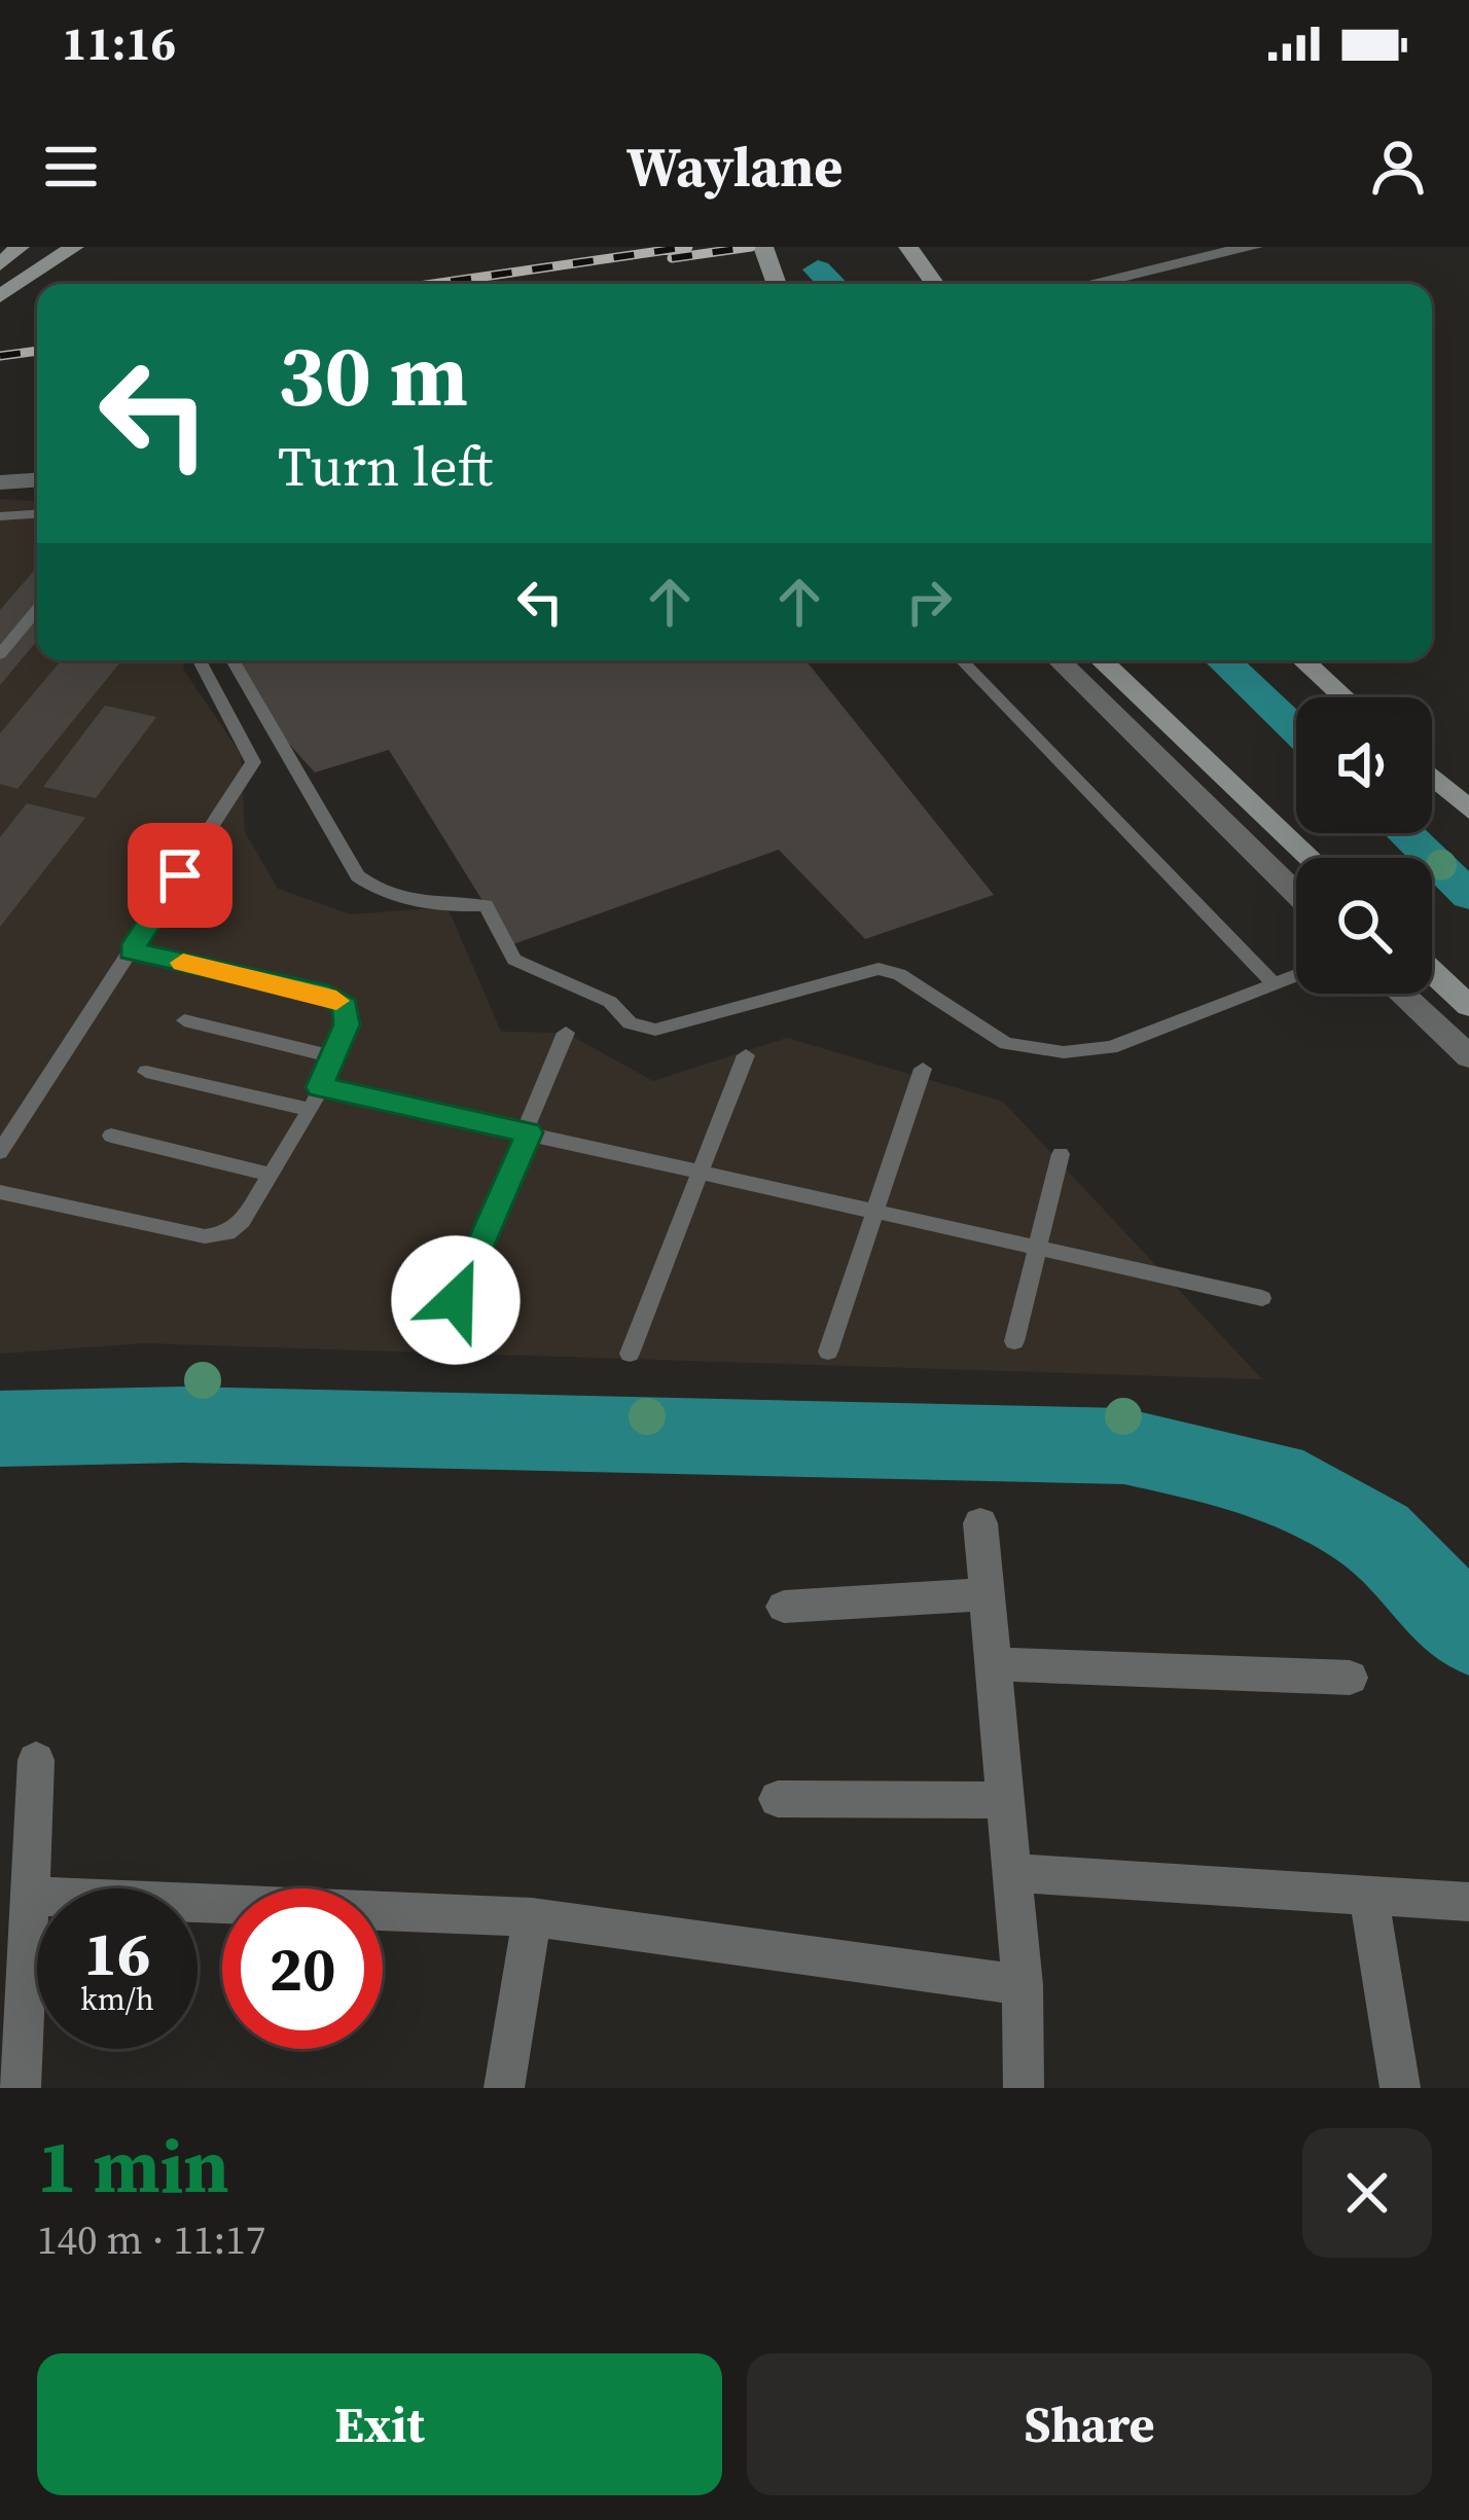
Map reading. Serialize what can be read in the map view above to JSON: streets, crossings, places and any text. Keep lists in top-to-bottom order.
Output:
{
  "page": {
    "status": "11:16",
    "header": "Waylane",
    "turn": ["30 m", "Turn left"],
    "speed": "16 km/h",
    "limit": "20",
    "heading": ["1 min", "140 m · 11:17"],
    "buttons": ["Exit", "Share"]
  }
}
